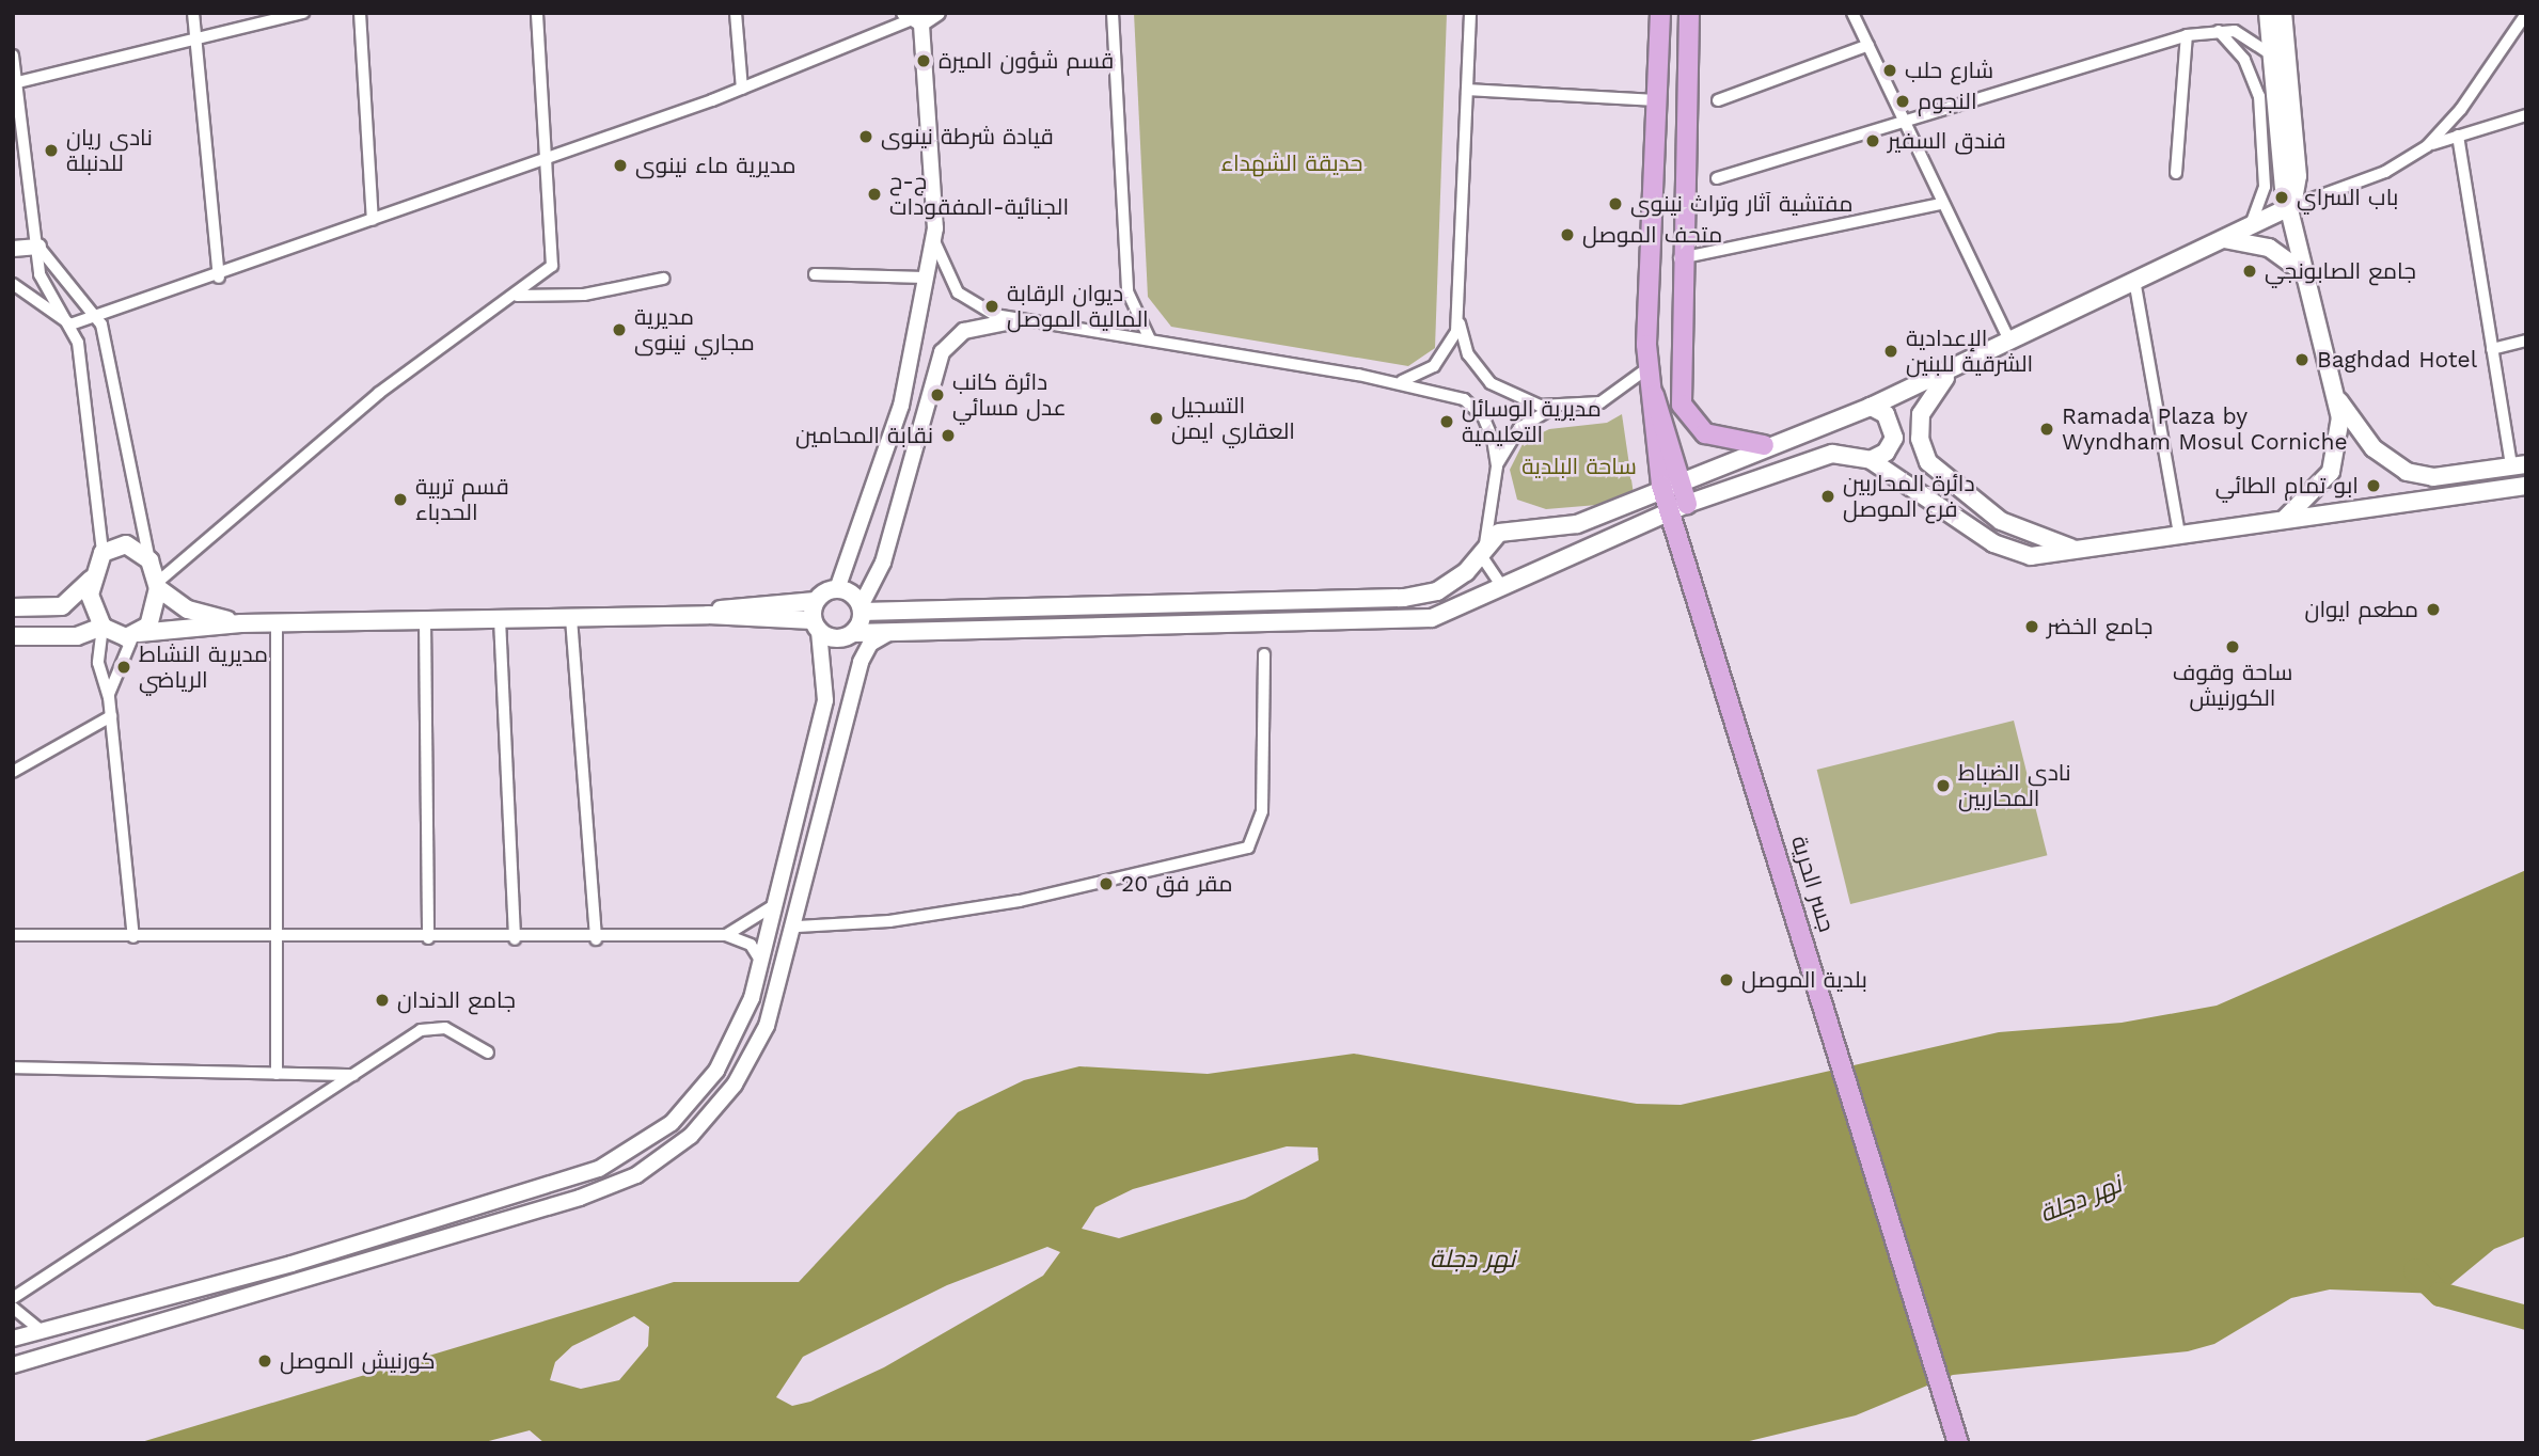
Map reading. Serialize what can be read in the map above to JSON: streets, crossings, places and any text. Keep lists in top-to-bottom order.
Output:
{
  "streets": {
    "main road": ["جسر الحرية"]
  },
  "water": ["نهر دجلة"],
  "parks": ["حديقة الشهداء", "ساحة البلدية"],
  "places": [
    "قسم شؤون الميرة",
    "شارع حلب",
    "النجوم",
    "قيادة شرطة نينوى",
    "فندق السفير",
    "نادي ريان للدنبلة",
    "مديرية ماء نينوى",
    "ج-ح الجنائية-المفقودات",
    "باب السراي",
    "مفتشية آثار وتراث نينوى",
    "متحف الموصل",
    "جامع الصابونجي",
    "ديوان الرقابة المالية الموصل",
    "مديرية مجاري نينوى",
    "الإعدادية الشرقية للبنين",
    "Baghdad Hotel",
    "دائرة كانب عدل مسائي",
    "التسجيل العقاري ايمن",
    "مديرية الوسائل التعليمية",
    "Ramada Plaza by Wyndham Mosul Corniche",
    "نقابة المحامين",
    "ابو تمام الطائي",
    "دائرة المحاربين فرع الموصل",
    "قسم تربية الحدباء",
    "مطعم ايوان",
    "جامع الخضر",
    "ساحة وقوف الكورنيش",
    "مديرية النشاط الرياضي",
    "نادي الضباط المحاربين",
    "مقر فق 20",
    "بلدية الموصل",
    "جامع الدندان",
    "كورنيش الموصل"
  ]
}
